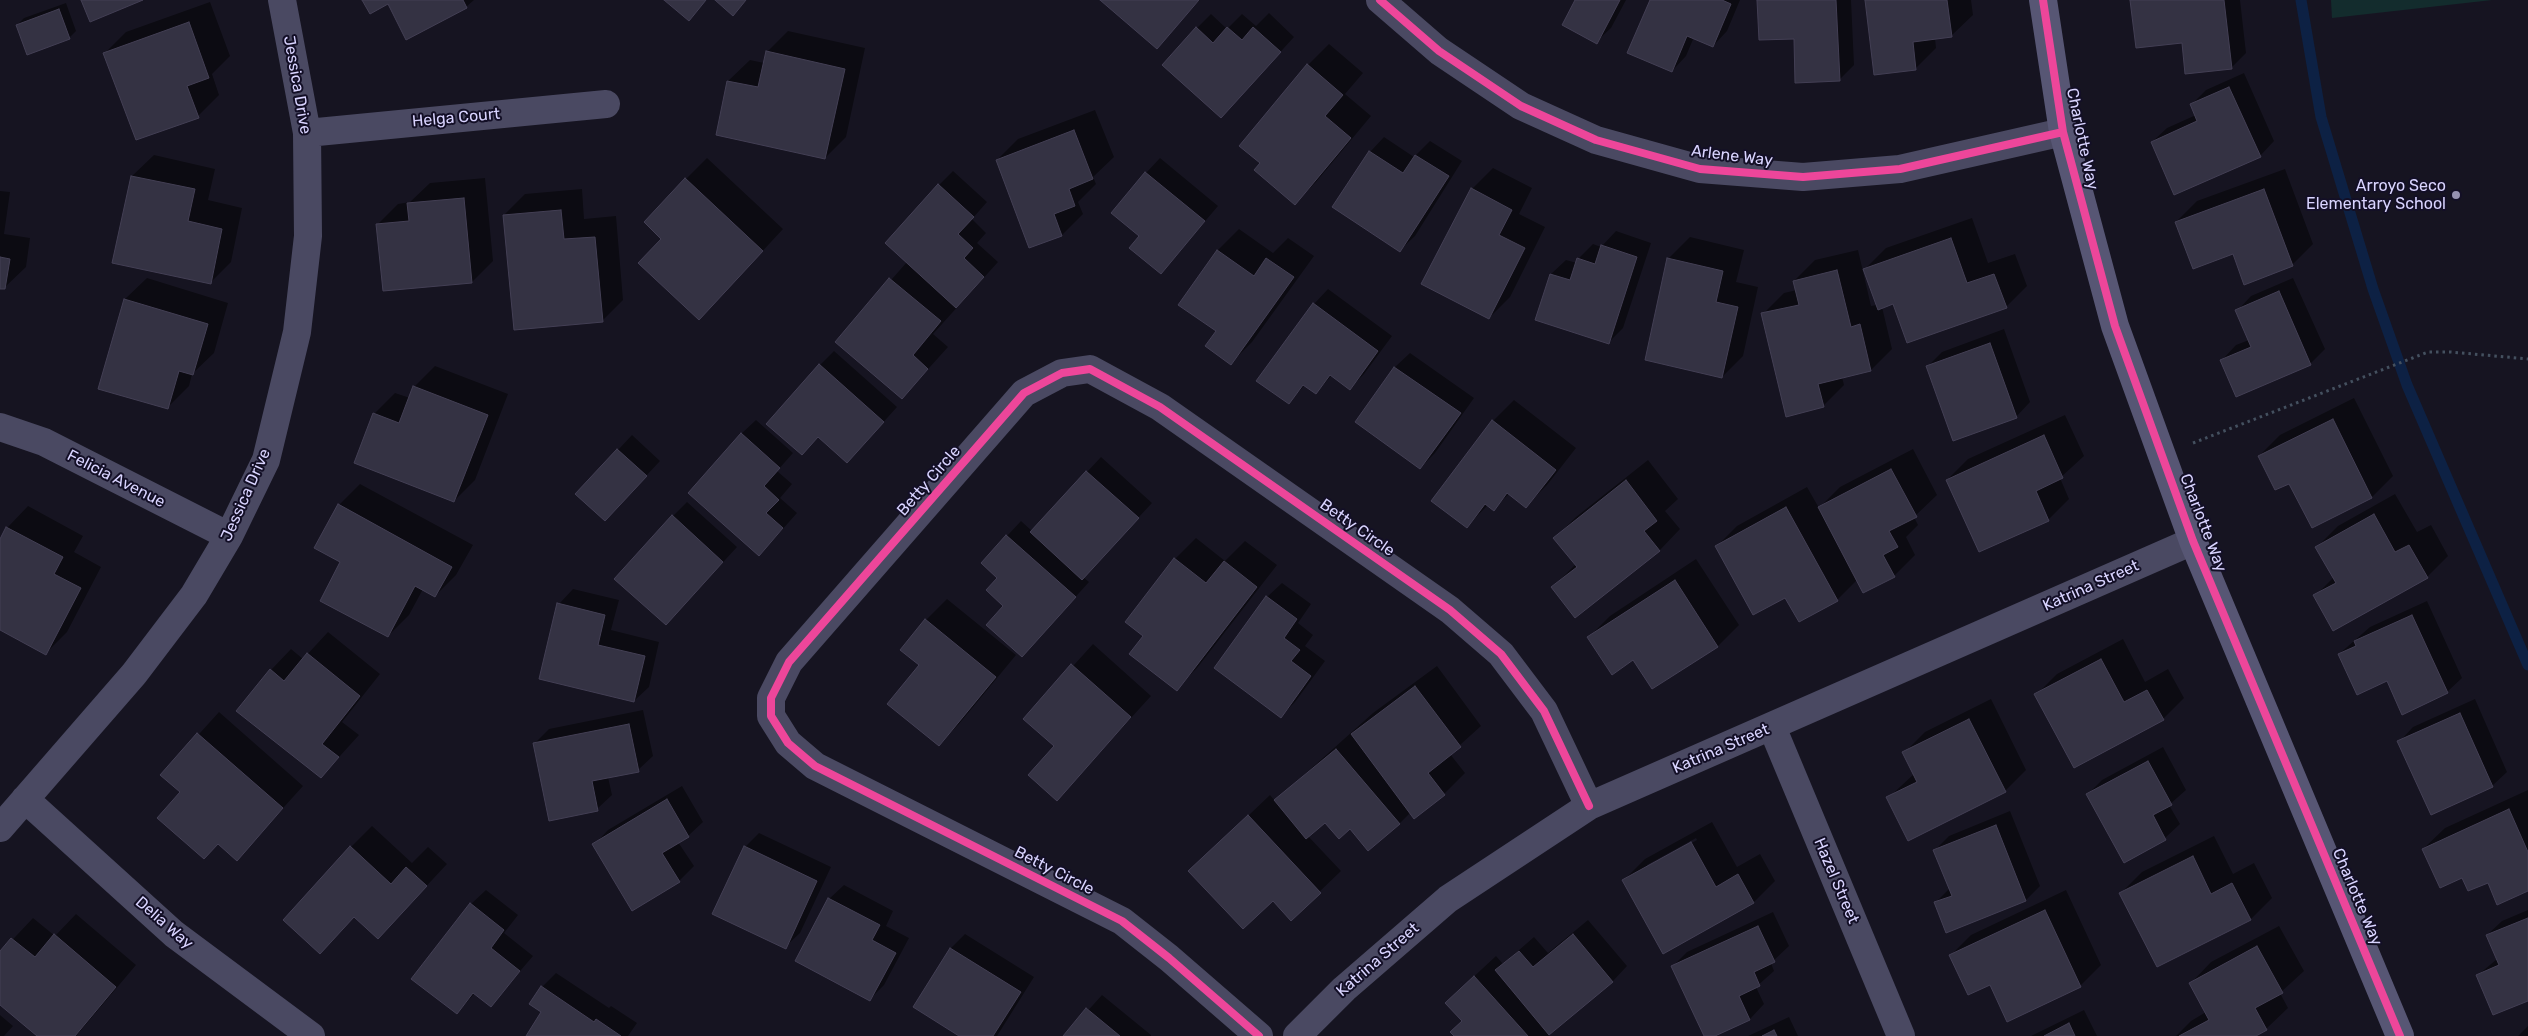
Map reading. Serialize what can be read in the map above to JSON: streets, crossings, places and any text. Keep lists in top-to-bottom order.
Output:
{
  "streets": {
    "street": [
      "Jessica Drive",
      "Helga Court",
      "Charlotte Way",
      "Arlene Way",
      "Felicia Avenue",
      "Betty Circle",
      "Katrina Street",
      "Hazel Street",
      "Delia Way"
    ]
  },
  "crossings": [
    ["Jessica Drive", "Helga Court"],
    ["Jessica Drive", "Felicia Avenue"],
    ["Jessica Drive", "Delia Way"],
    ["Charlotte Way", "Arlene Way"],
    ["Charlotte Way", "Katrina Street"],
    ["Betty Circle", "Katrina Street"],
    ["Katrina Street", "Hazel Street"]
  ],
  "places": ["Arroyo Seco Elementary School"]
}
